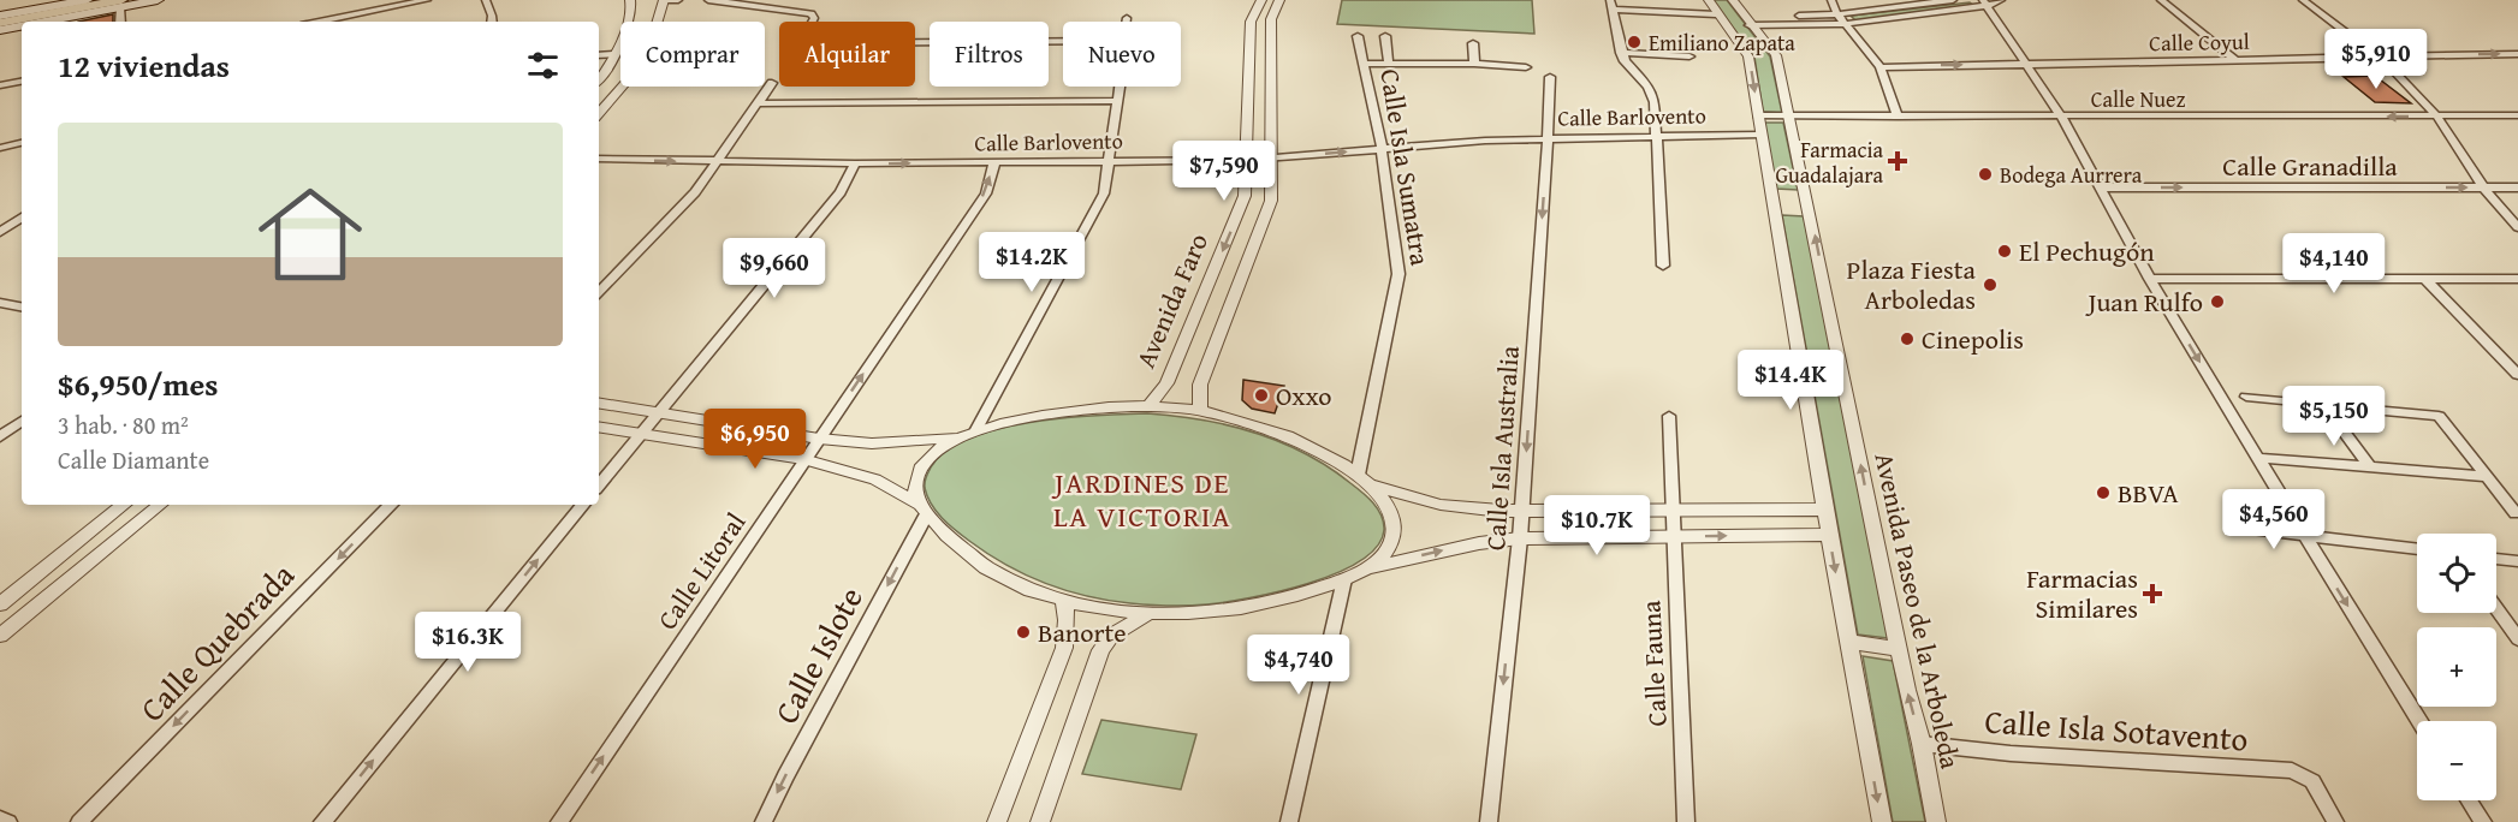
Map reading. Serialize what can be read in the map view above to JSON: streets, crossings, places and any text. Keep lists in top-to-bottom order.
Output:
{
  "streets": {
    "street": [
      "Calle Coyul",
      "Calle Nuez",
      "Calle Barlovento",
      "Calle Granadilla",
      "Calle Isla Sumatra",
      "Avenida Faro",
      "Calle Isla Australia",
      "Calle Litoral",
      "Avenida Paseo de la Arboleda",
      "Calle Quebrada",
      "Calle Islote",
      "Calle Fauna",
      "Calle Isla Sotavento"
    ]
  },
  "crossings": [
    ["Calle Nuez", "Avenida Paseo de la Arboleda"],
    ["Calle Barlovento", "Calle Isla Sumatra"],
    ["Calle Barlovento", "Avenida Faro"],
    ["Calle Barlovento", "Calle Isla Australia"],
    ["Calle Barlovento", "Calle Litoral"],
    ["Avenida Paseo de la Arboleda", "Calle Isla Sotavento"]
  ],
  "one_way": [
    "Calle Nuez",
    "Calle Isla Australia",
    "Calle Litoral",
    "Calle Quebrada",
    "Calle Islote"
  ],
  "districts": ["JARDINES DE LA VICTORIA"],
  "places": {
    "other": [
      "Emiliano Zapata",
      "Bodega Aurrera",
      "El Pechugón",
      "Plaza Fiesta Arboledas",
      "Juan Rulfo",
      "Cinepolis",
      "Oxxo",
      "BBVA",
      "Banorte"
    ],
    "health": ["Farmacia Guadalajara", "Farmacias Similares"]
  },
  "page": {
    "chip": [
      "Comprar",
      "Alquilar",
      "Filtros",
      "Nuevo"
    ],
    "heading": "12 viviendas",
    "price": [
      "$5,910",
      "$7,590",
      "$14.2K",
      "$4,140",
      "$9,660",
      "$14.4K",
      "$5,150",
      "$6,950",
      "$4,560",
      "$10.7K",
      "$16.3K",
      "$4,740"
    ],
    "list": [
      {
        "name": "$6,950/mes",
        "note": "3 hab. · 80 m² · Calle Diamante"
      }
    ],
    "map_buttons": ["+", "−"]
  }
}
